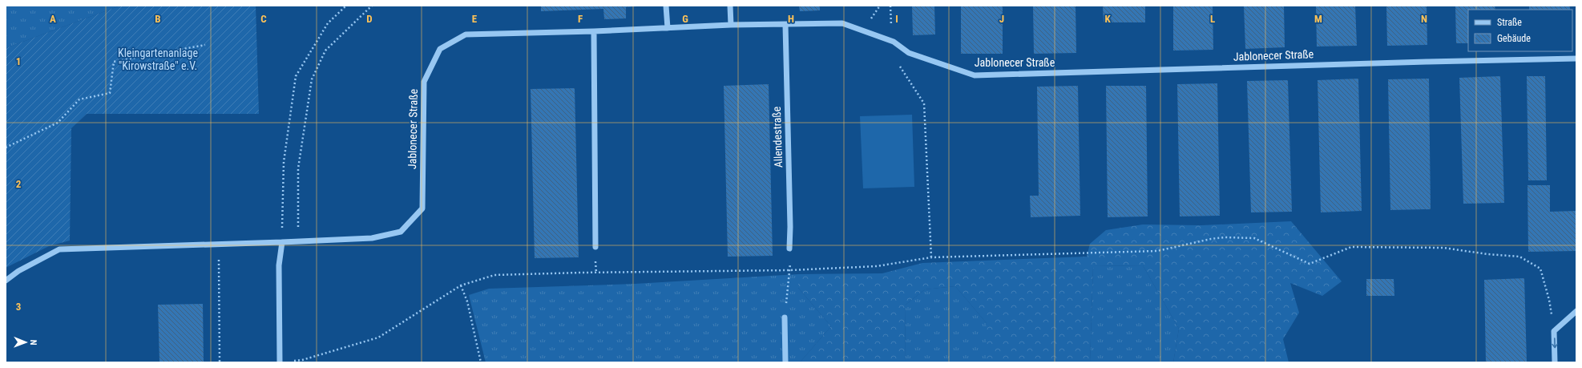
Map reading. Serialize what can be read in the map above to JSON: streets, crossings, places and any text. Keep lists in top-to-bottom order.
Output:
{
  "streets": {
    "street": ["Jablonecer Straße", "Allendestraße"]
  },
  "crossings": [
    ["Jablonecer Straße", "Allendestraße"]
  ],
  "parks": ["Kleingartenanlage \"Kirowstraße\" e.V."],
  "legend": ["Straße", "Gebäude"],
  "north": "right",
  "grid": {
    "columns": [
      "A",
      "B",
      "C",
      "D",
      "E",
      "F",
      "G",
      "H",
      "I",
      "J",
      "K",
      "L",
      "M",
      "N"
    ],
    "rows": ["1", "2", "3"]
  }
}
